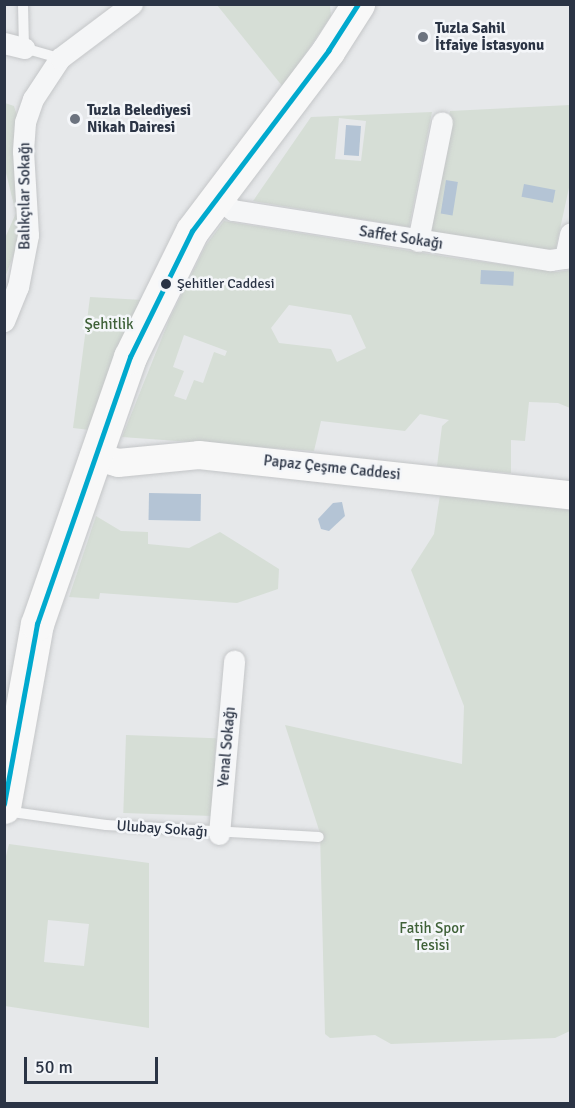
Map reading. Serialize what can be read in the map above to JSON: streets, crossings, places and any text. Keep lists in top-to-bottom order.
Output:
{
  "streets": {
    "street": [
      "Balıkçılar Sokağı",
      "Saffet Sokağı",
      "Papaz Çeşme Caddesi",
      "Yenal Sokağı"
    ],
    "lane": ["Ulubay Sokağı"]
  },
  "crossings": [
    ["Yenal Sokağı", "Ulubay Sokağı"]
  ],
  "parks": ["Şehitlik", "Fatih Spor Tesisi"],
  "places": ["Tuzla Sahil İtfaiye İstasyonu", "Tuzla Belediyesi Nikah Dairesi", "Şehitler Caddesi"],
  "scale_bar": "50 m"
}
